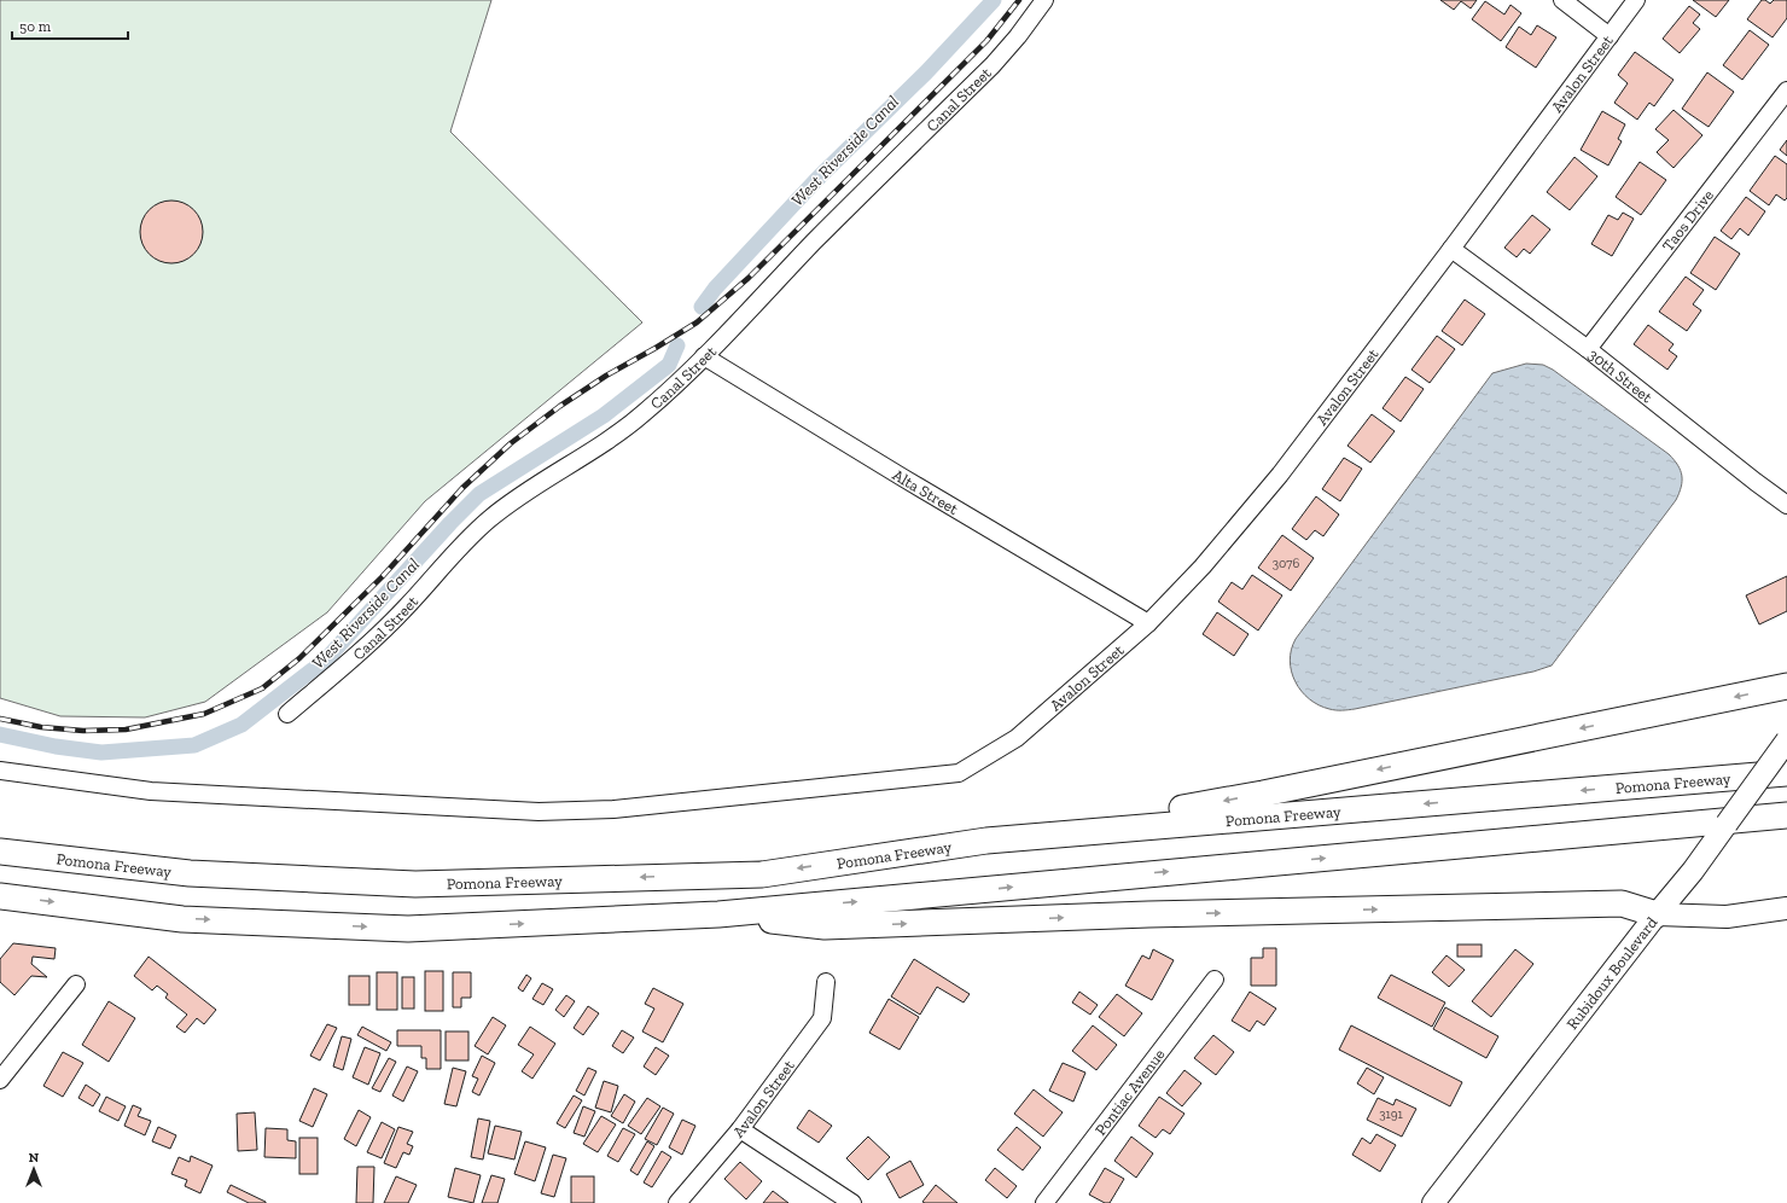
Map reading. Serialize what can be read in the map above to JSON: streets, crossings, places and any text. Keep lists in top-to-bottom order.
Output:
{
  "streets": {
    "highway": ["Pomona Freeway"],
    "main road": ["Rubidoux Boulevard"],
    "street": [
      "Avalon Street",
      "Canal Street",
      "Taos Drive",
      "30th Street",
      "Alta Street",
      "Pontiac Avenue"
    ]
  },
  "crossings": [
    ["Avalon Street", "30th Street"],
    ["Avalon Street", "Alta Street"],
    ["Canal Street", "Alta Street"],
    ["Taos Drive", "30th Street"]
  ],
  "water": ["West Riverside Canal"],
  "house_numbers": ["3076", "3191"],
  "scale_bar": "50 m",
  "north": "top"
}
